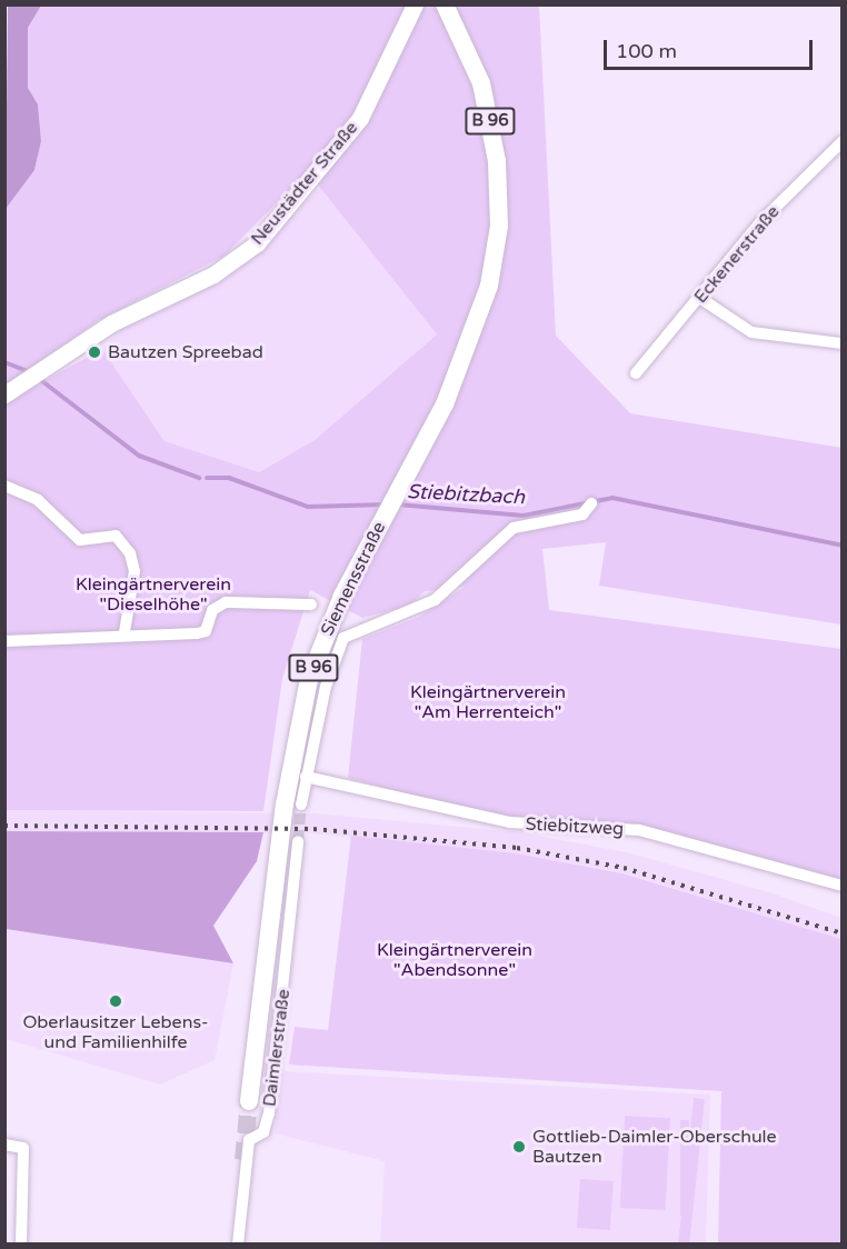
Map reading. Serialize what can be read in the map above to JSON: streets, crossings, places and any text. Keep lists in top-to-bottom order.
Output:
{
  "streets": {
    "main road": ["B 96", "Siemensstraße"],
    "street": [
      "Neustädter Straße",
      "Eckenerstraße",
      "Stiebitzweg",
      "Daimlerstraße"
    ]
  },
  "water": ["Stiebitzbach"],
  "parks": ["Kleingärtnerverein \"Dieselhöhe\"", "Kleingärtnerverein \"Am Herrenteich\"", "Kleingärtnerverein \"Abendsonne\""],
  "places": ["Bautzen Spreebad", "Oberlausitzer Lebens- und Familienhilfe", "Gottlieb-Daimler-Oberschule Bautzen"],
  "scale_bar": "100 m"
}
